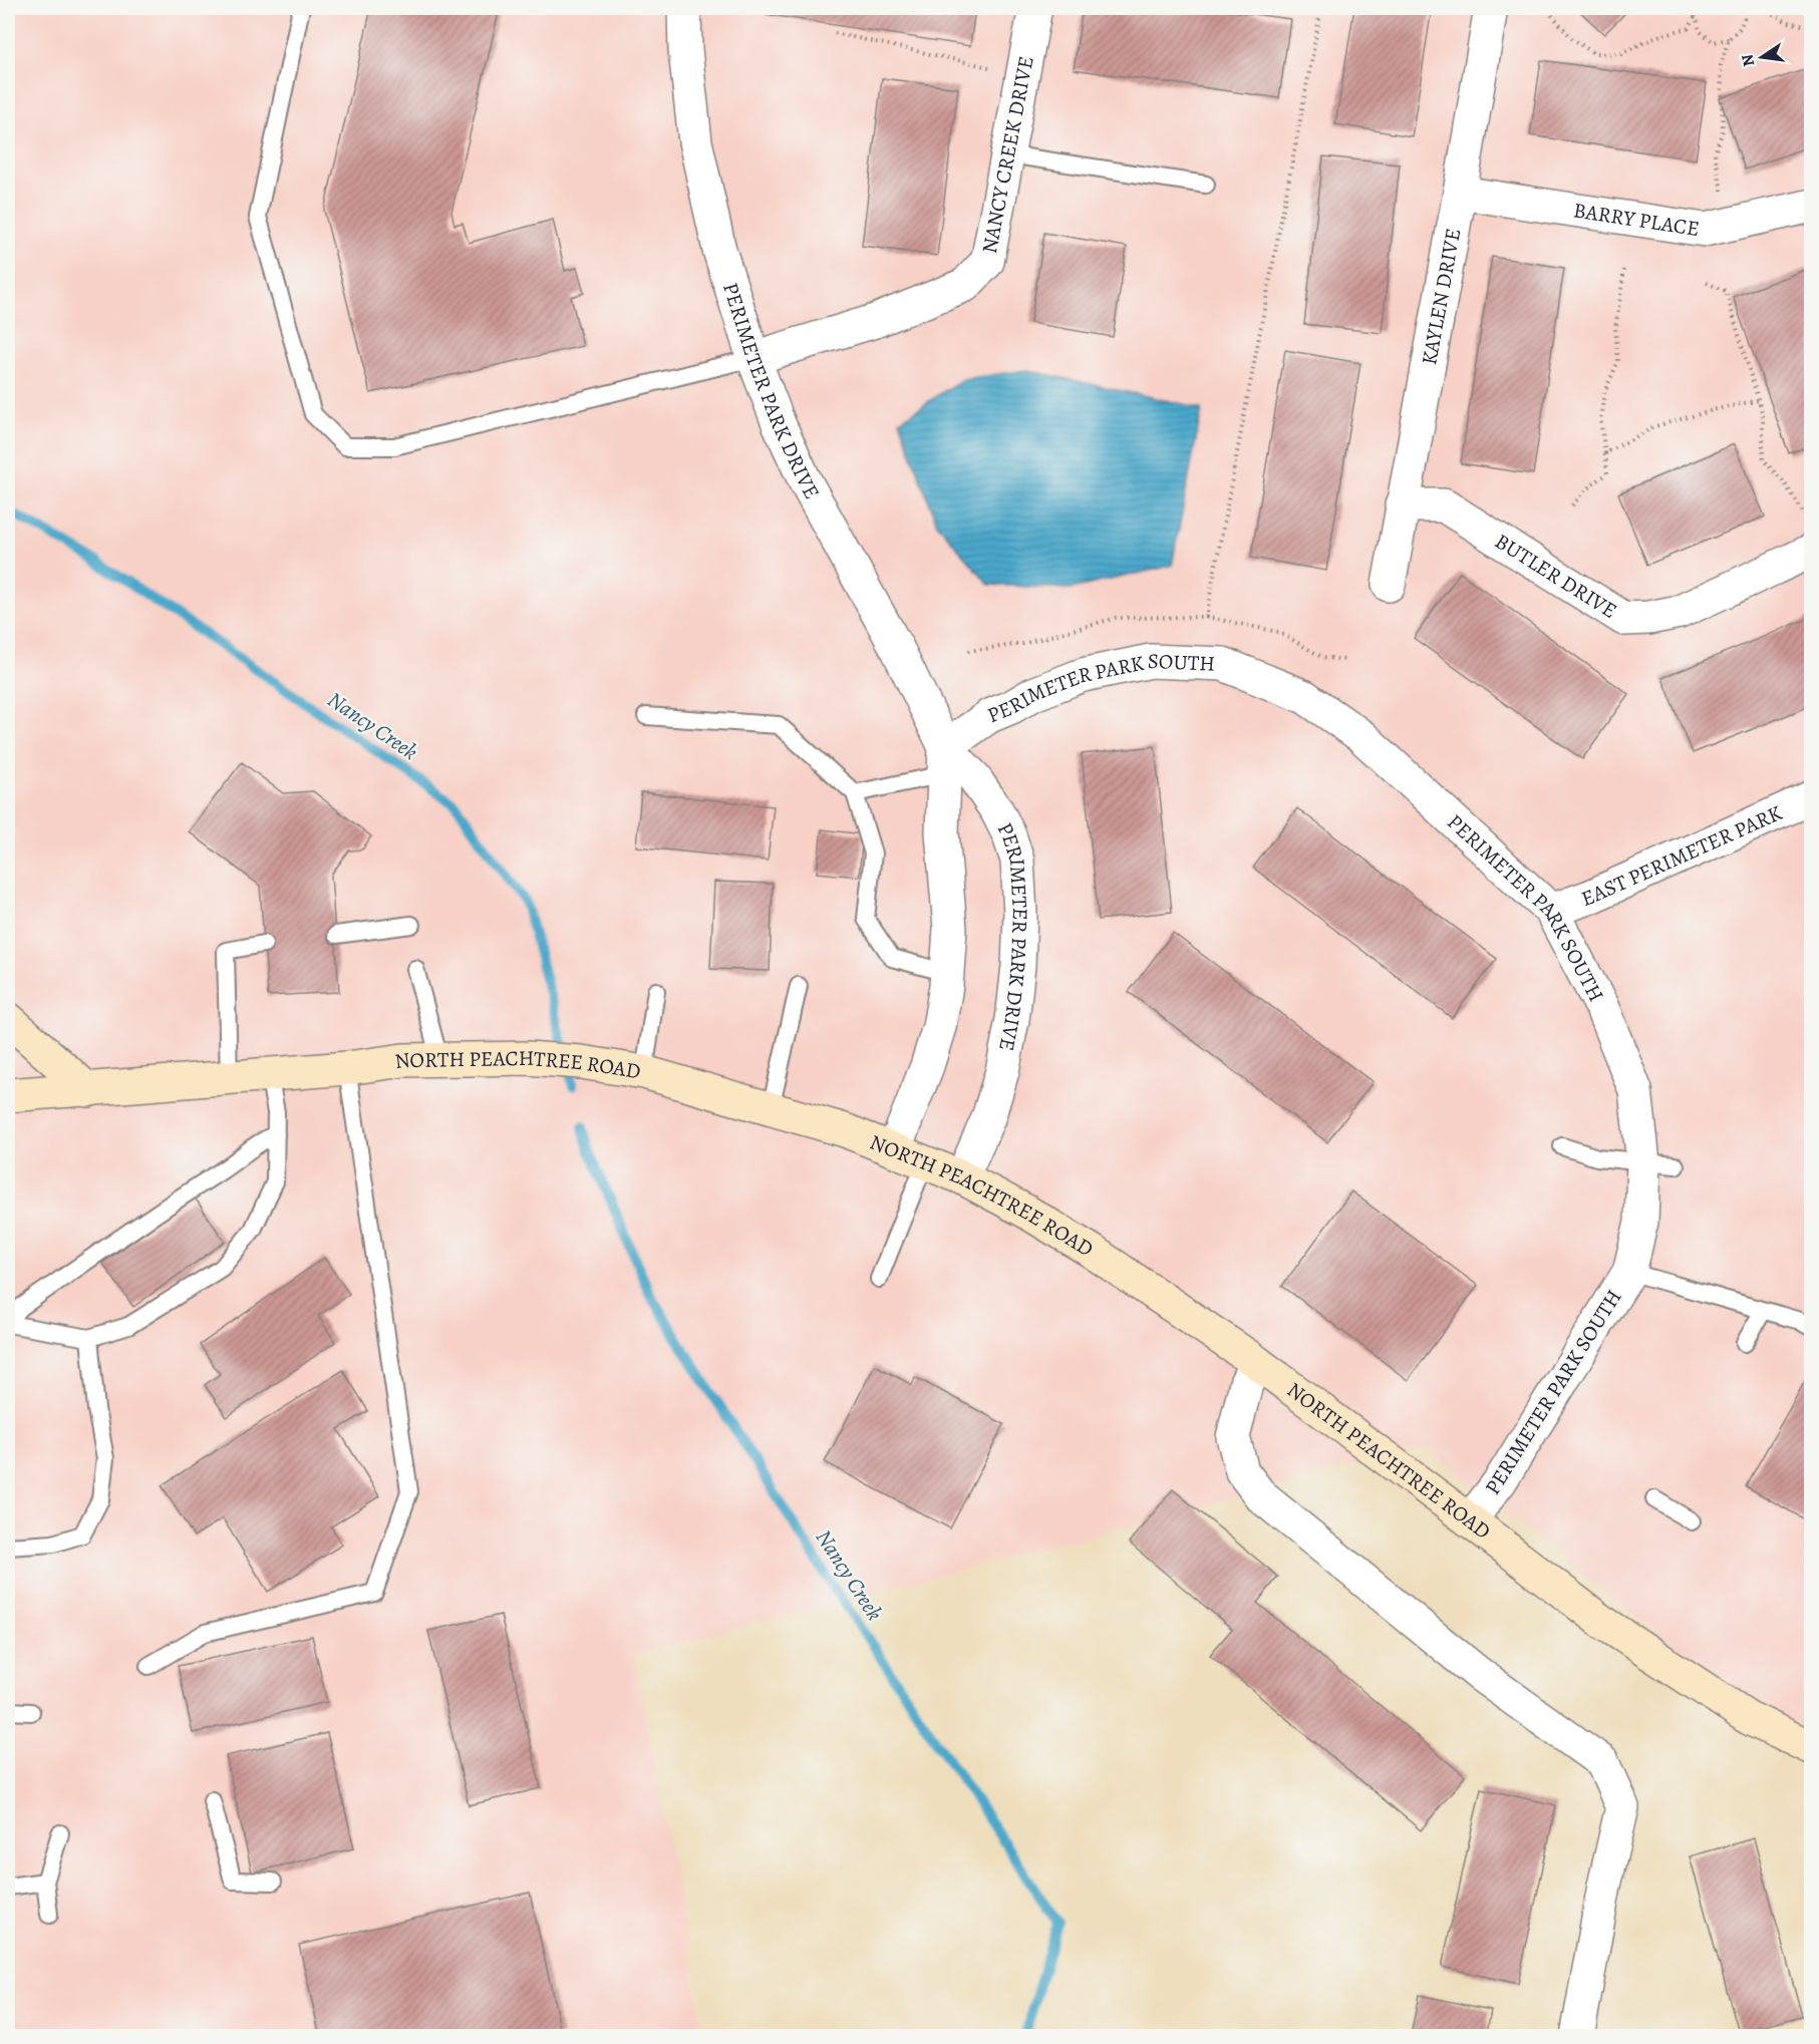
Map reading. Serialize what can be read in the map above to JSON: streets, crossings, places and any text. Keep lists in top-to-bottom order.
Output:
{
  "streets": {
    "street": [
      "NANCY CREEK DRIVE",
      "BARRY PLACE",
      "KAYLEN DRIVE",
      "PERIMETER PARK DRIVE",
      "BUTLER DRIVE",
      "PERIMETER PARK SOUTH",
      "EAST PERIMETER PARK",
      "NORTH PEACHTREE ROAD"
    ]
  },
  "crossings": [
    ["NANCY CREEK DRIVE", "PERIMETER PARK DRIVE"],
    ["BARRY PLACE", "KAYLEN DRIVE"],
    ["KAYLEN DRIVE", "BUTLER DRIVE"],
    ["PERIMETER PARK DRIVE", "PERIMETER PARK SOUTH"],
    ["PERIMETER PARK DRIVE", "NORTH PEACHTREE ROAD"],
    ["PERIMETER PARK SOUTH", "EAST PERIMETER PARK"],
    ["PERIMETER PARK SOUTH", "NORTH PEACHTREE ROAD"]
  ],
  "water": ["Nancy Creek"],
  "north": "left"
}
